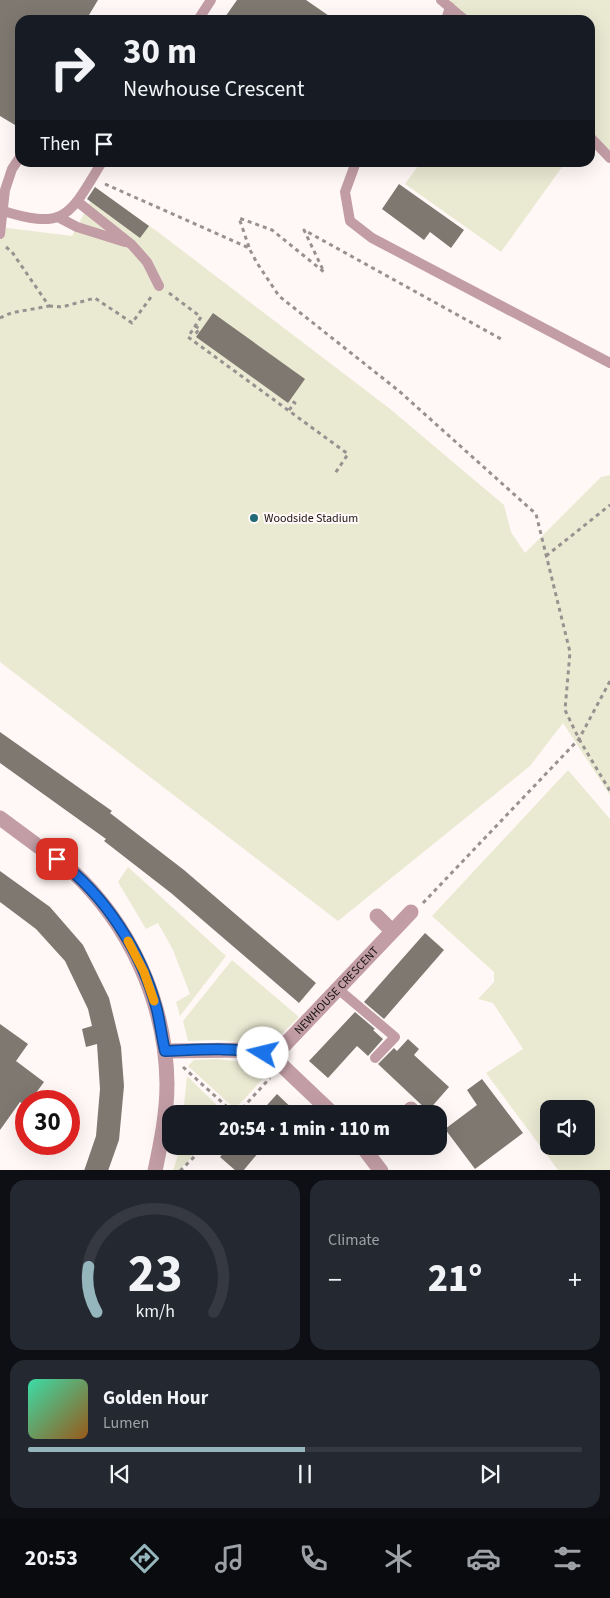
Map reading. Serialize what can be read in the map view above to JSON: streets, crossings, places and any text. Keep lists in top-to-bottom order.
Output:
{
  "streets": {
    "street": ["NEWHOUSE CRESCENT"]
  },
  "places": ["Woodside Stadium"],
  "page": {
    "turn": ["30 m", "Newhouse Crescent"],
    "then": "Then",
    "limit": "30",
    "trip": "20:54 · 1 min · 110 m",
    "tile": "Climate",
    "heat": ["−", "21°", "+"],
    "song": ["Golden Hour", "Lumen"],
    "tabs": "20:53",
    "gauge": ["23", "km/h"]
  }
}
